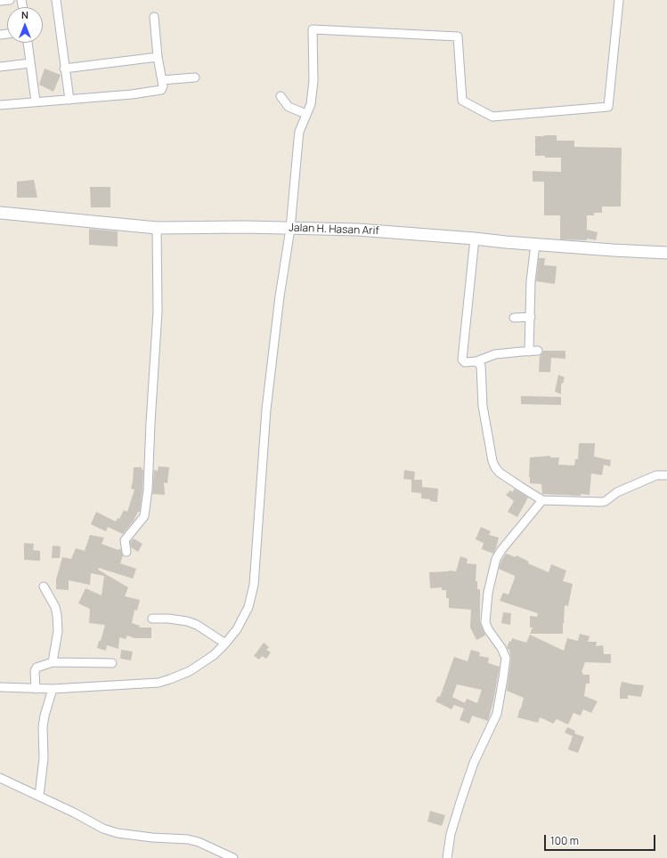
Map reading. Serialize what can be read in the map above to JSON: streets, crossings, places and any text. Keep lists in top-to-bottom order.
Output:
{
  "streets": {
    "main road": ["Jalan H. Hasan Arif"]
  },
  "scale_bar": "100 m",
  "north": "top"
}
